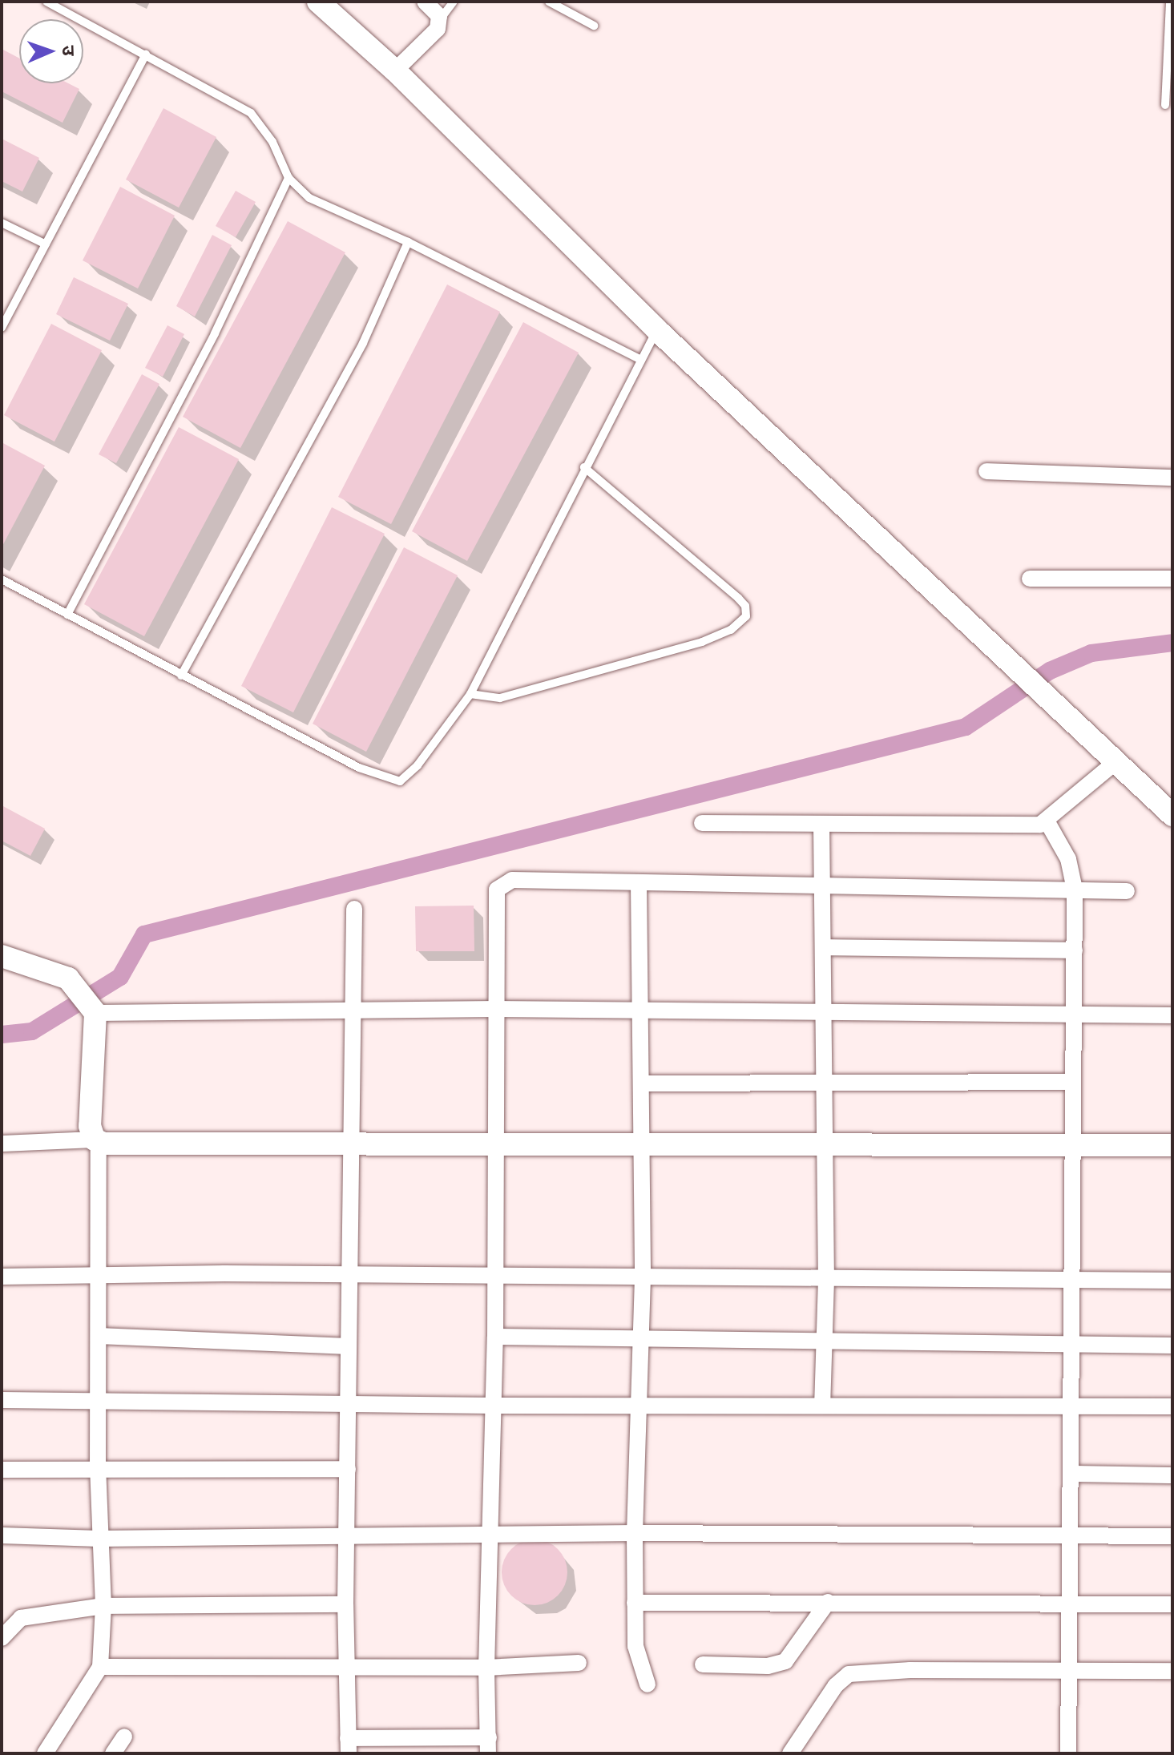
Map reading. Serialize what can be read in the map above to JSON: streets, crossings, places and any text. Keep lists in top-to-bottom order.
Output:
{
  "north": "right"
}
